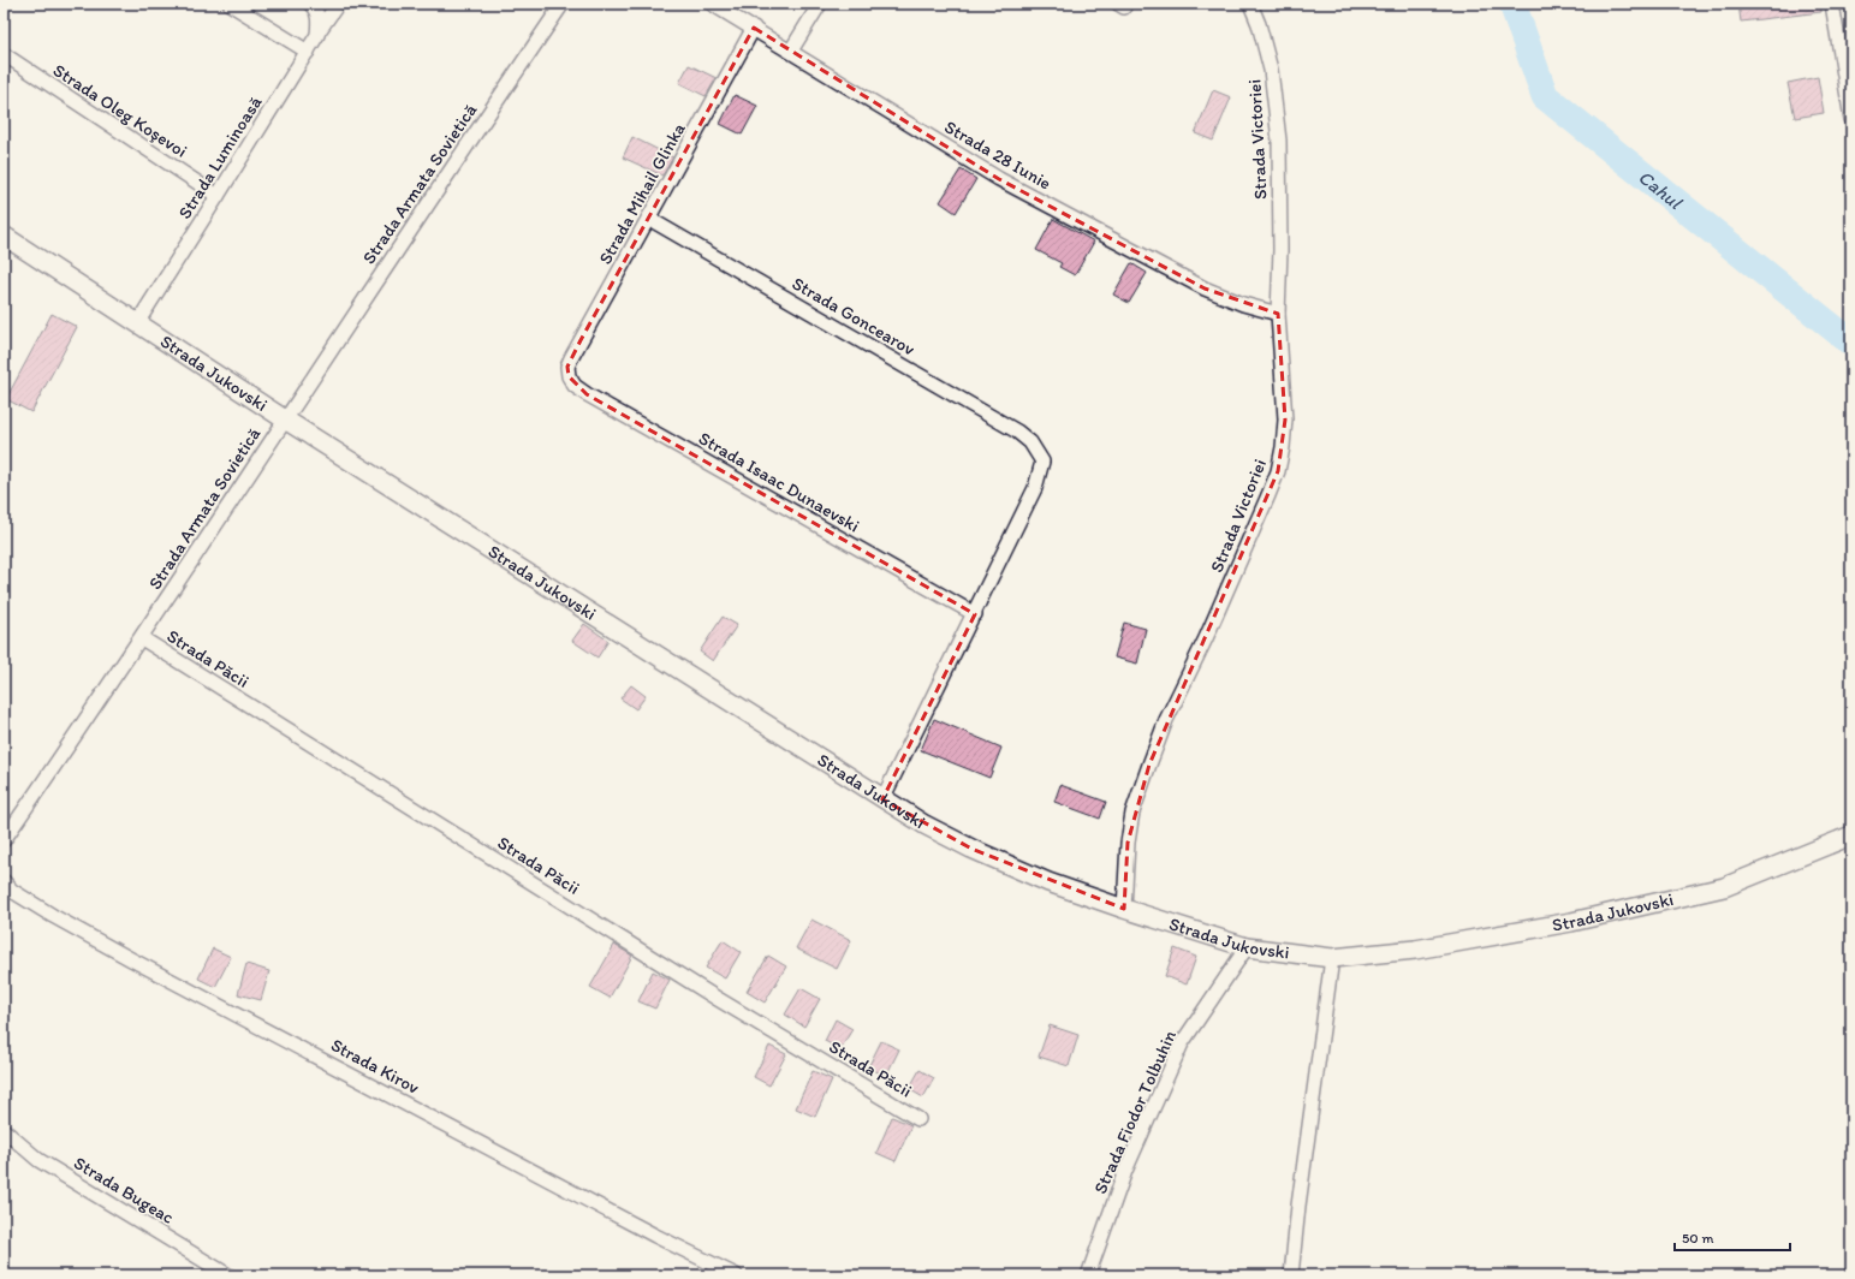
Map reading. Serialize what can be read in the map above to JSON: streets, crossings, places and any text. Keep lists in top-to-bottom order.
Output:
{
  "streets": {
    "main road": ["Strada Jukovski"],
    "street": [
      "Strada Oleg Koşevoi",
      "Strada Victoriei",
      "Strada 28 Iunie",
      "Strada Luminoasă",
      "Strada Armata Sovietică",
      "Strada Mihail Glinka",
      "Strada Goncearov",
      "Strada Isaac Dunaevski",
      "Strada Păcii",
      "Strada Kirov",
      "Strada Fiodor Tolbuhin",
      "Strada Bugeac"
    ]
  },
  "crossings": [
    ["Strada Oleg Koşevoi", "Strada Luminoasă"],
    ["Strada Victoriei", "Strada 28 Iunie"],
    ["Strada Victoriei", "Strada Jukovski"],
    ["Strada 28 Iunie", "Strada Mihail Glinka"],
    ["Strada Luminoasă", "Strada Jukovski"],
    ["Strada Armata Sovietică", "Strada Jukovski"],
    ["Strada Armata Sovietică", "Strada Păcii"],
    ["Strada Mihail Glinka", "Strada Goncearov"],
    ["Strada Mihail Glinka", "Strada Isaac Dunaevski"],
    ["Strada Goncearov", "Strada Isaac Dunaevski"],
    ["Strada Jukovski", "Strada Fiodor Tolbuhin"]
  ],
  "water": ["Cahul"],
  "scale_bar": "50 m"
}
